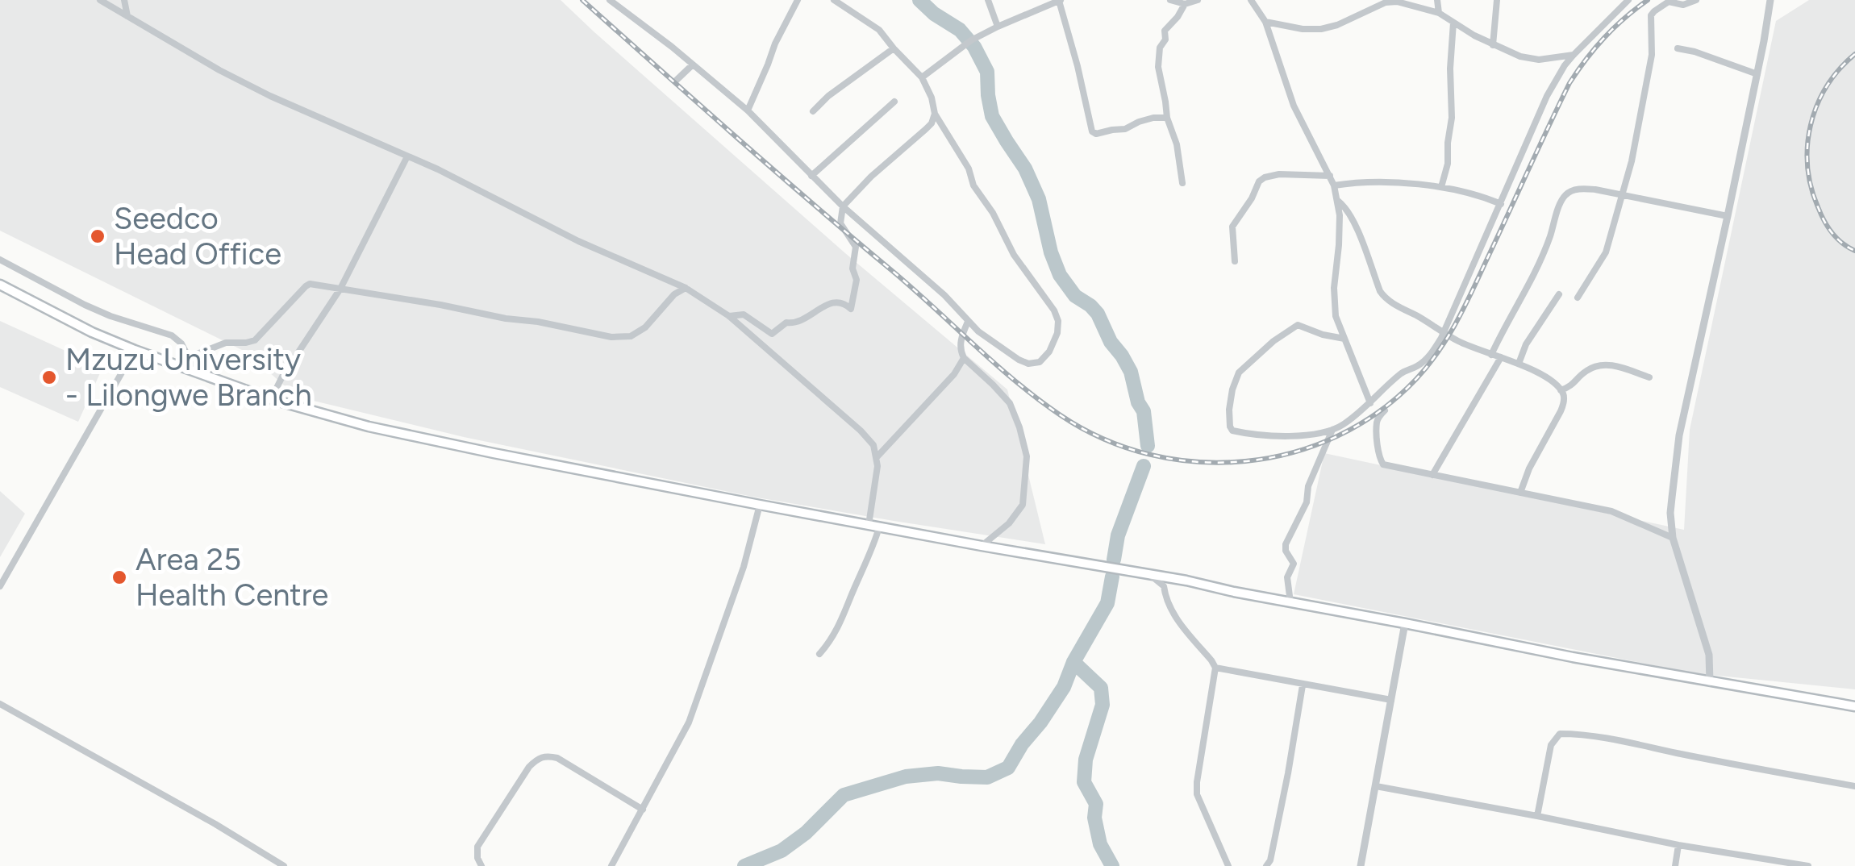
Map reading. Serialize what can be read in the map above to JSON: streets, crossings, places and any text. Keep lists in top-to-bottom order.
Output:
{
  "places": ["Seedco Head Office", "Mzuzu University - Lilongwe Branch", "Area 25 Health Centre"]
}
